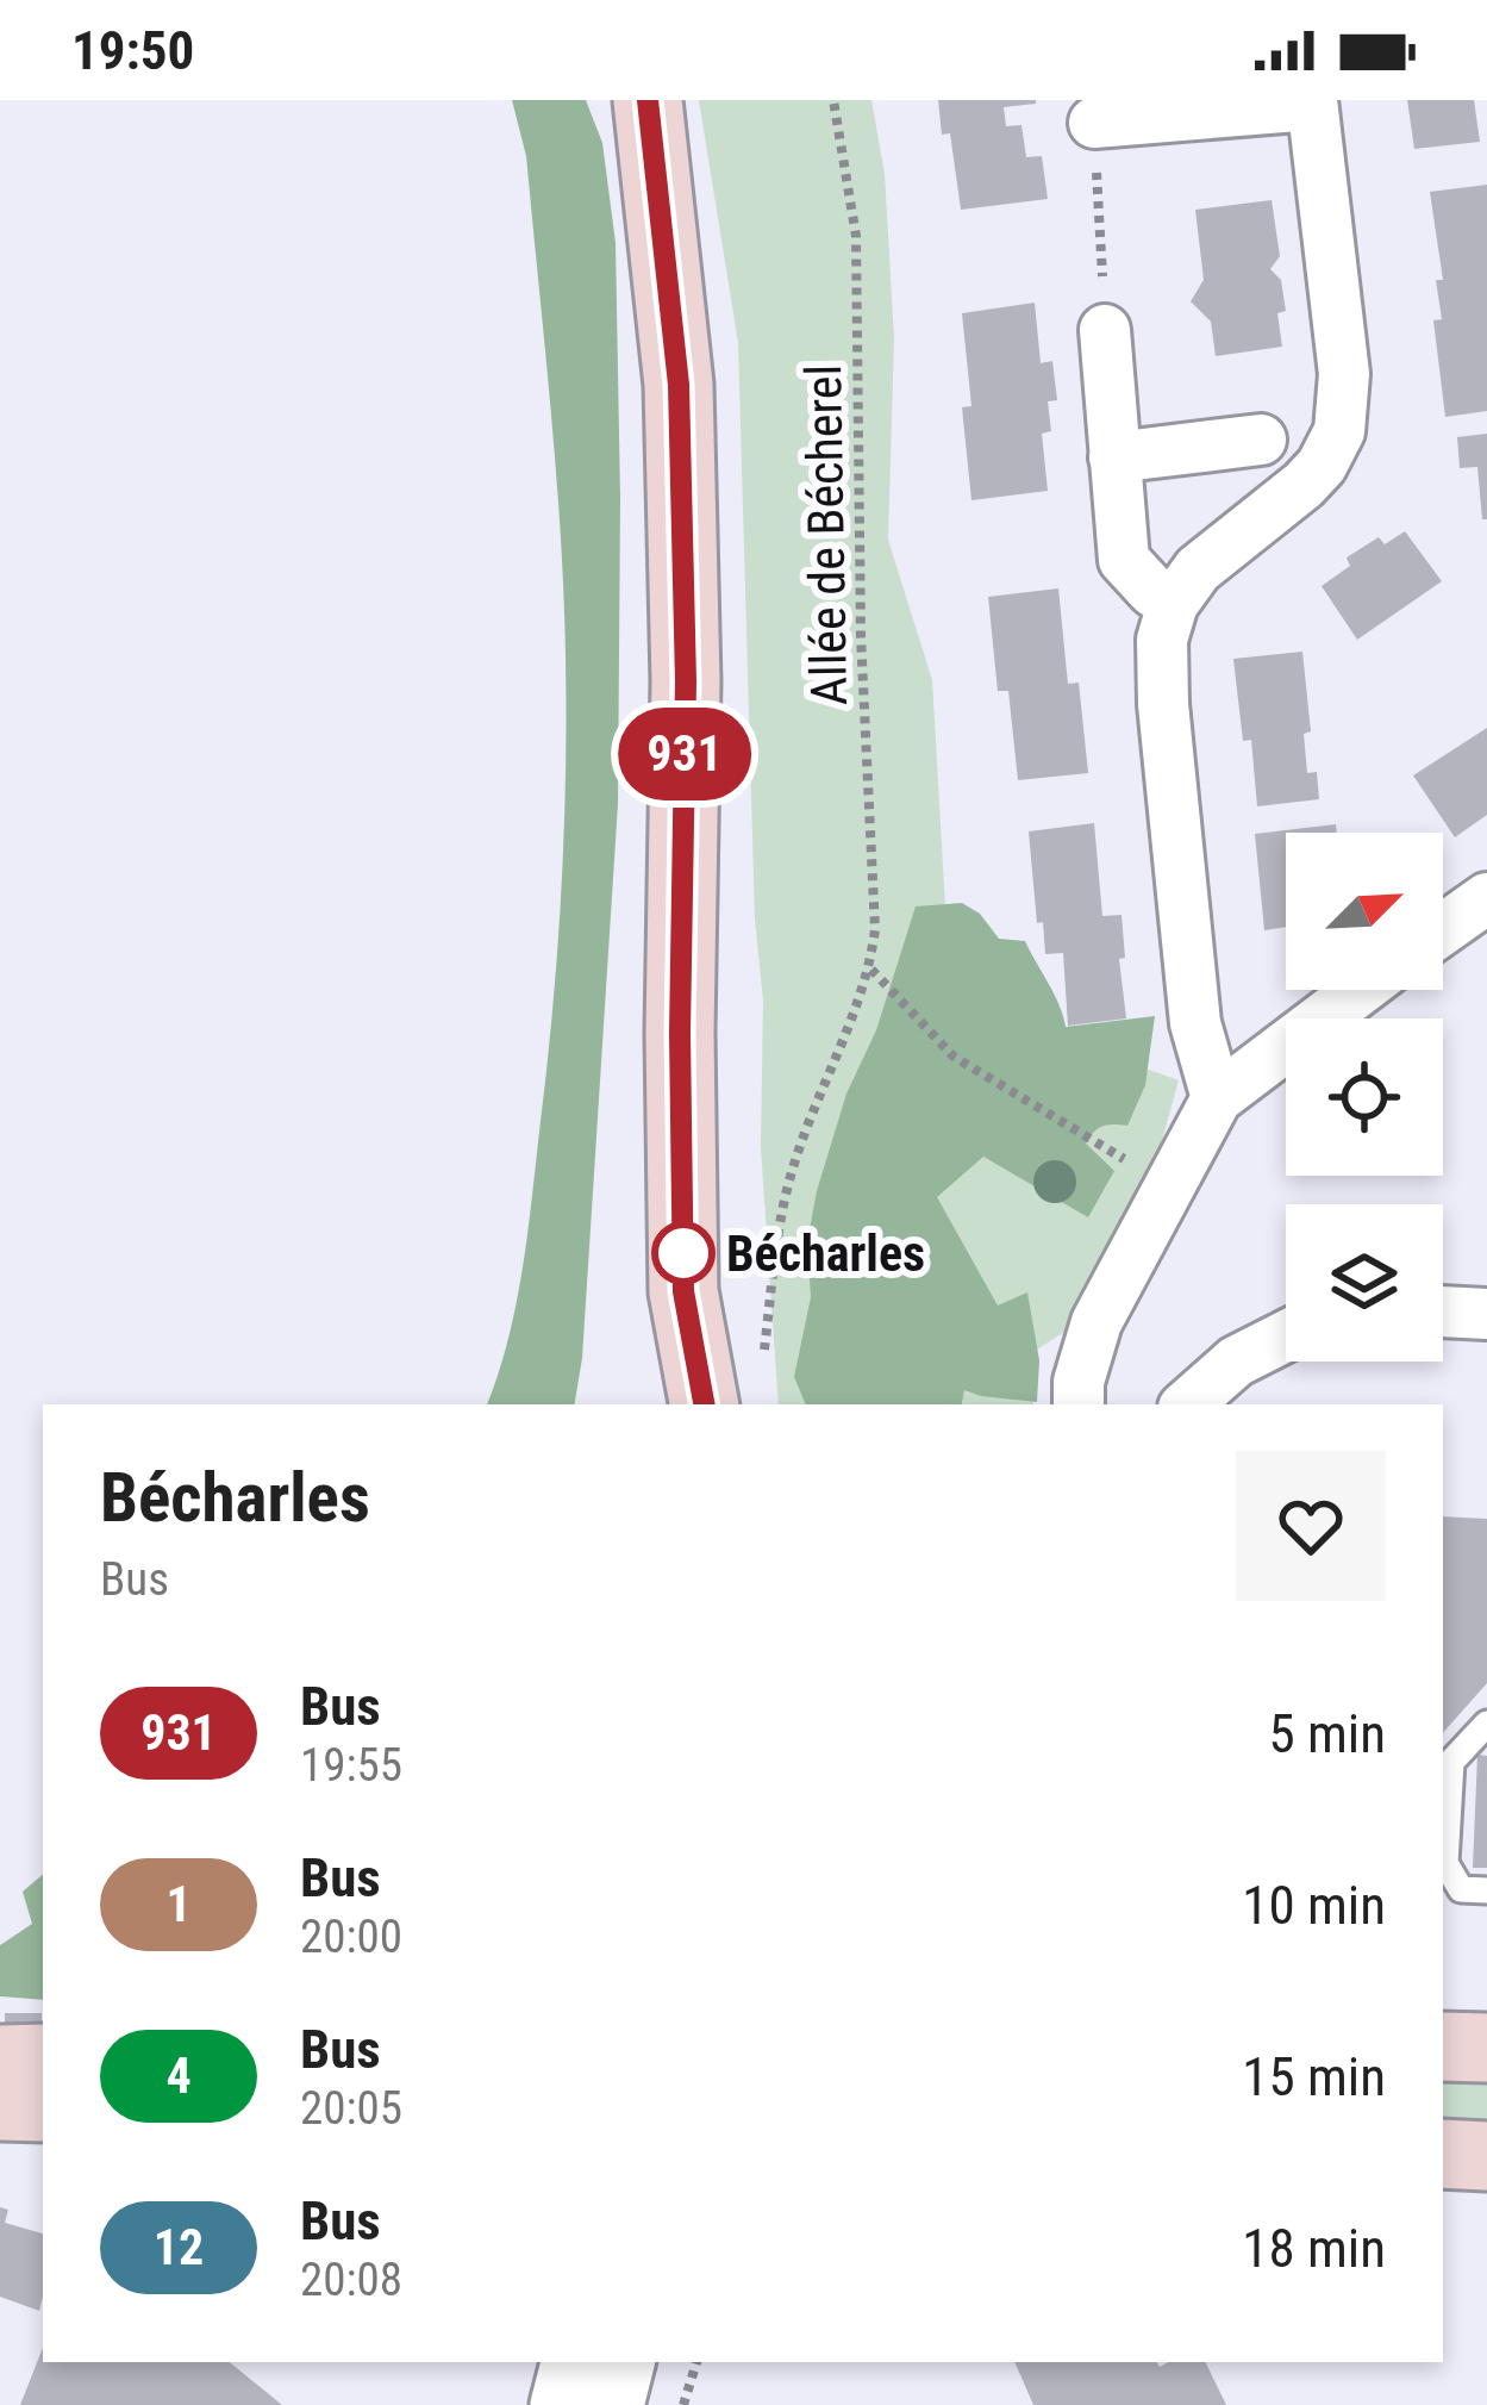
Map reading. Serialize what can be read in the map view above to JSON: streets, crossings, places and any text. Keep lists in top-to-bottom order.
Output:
{
  "streets": {
    "path": ["Allée de Bécherel"]
  },
  "places": ["Bécharles"],
  "lines": ["bus line 931"],
  "north": "top right",
  "page": {
    "status": "19:50",
    "on_map": "931",
    "heading": ["Bécharles", "Bus"],
    "list": [
      {
        "mark": "931",
        "name": "Bus",
        "note": "19:55",
        "value": "5 min"
      },
      {
        "mark": "1",
        "name": "Bus",
        "note": "20:00",
        "value": "10 min"
      },
      {
        "mark": "4",
        "name": "Bus",
        "note": "20:05",
        "value": "15 min"
      },
      {
        "mark": "12",
        "name": "Bus",
        "note": "20:08",
        "value": "18 min"
      }
    ]
  }
}
